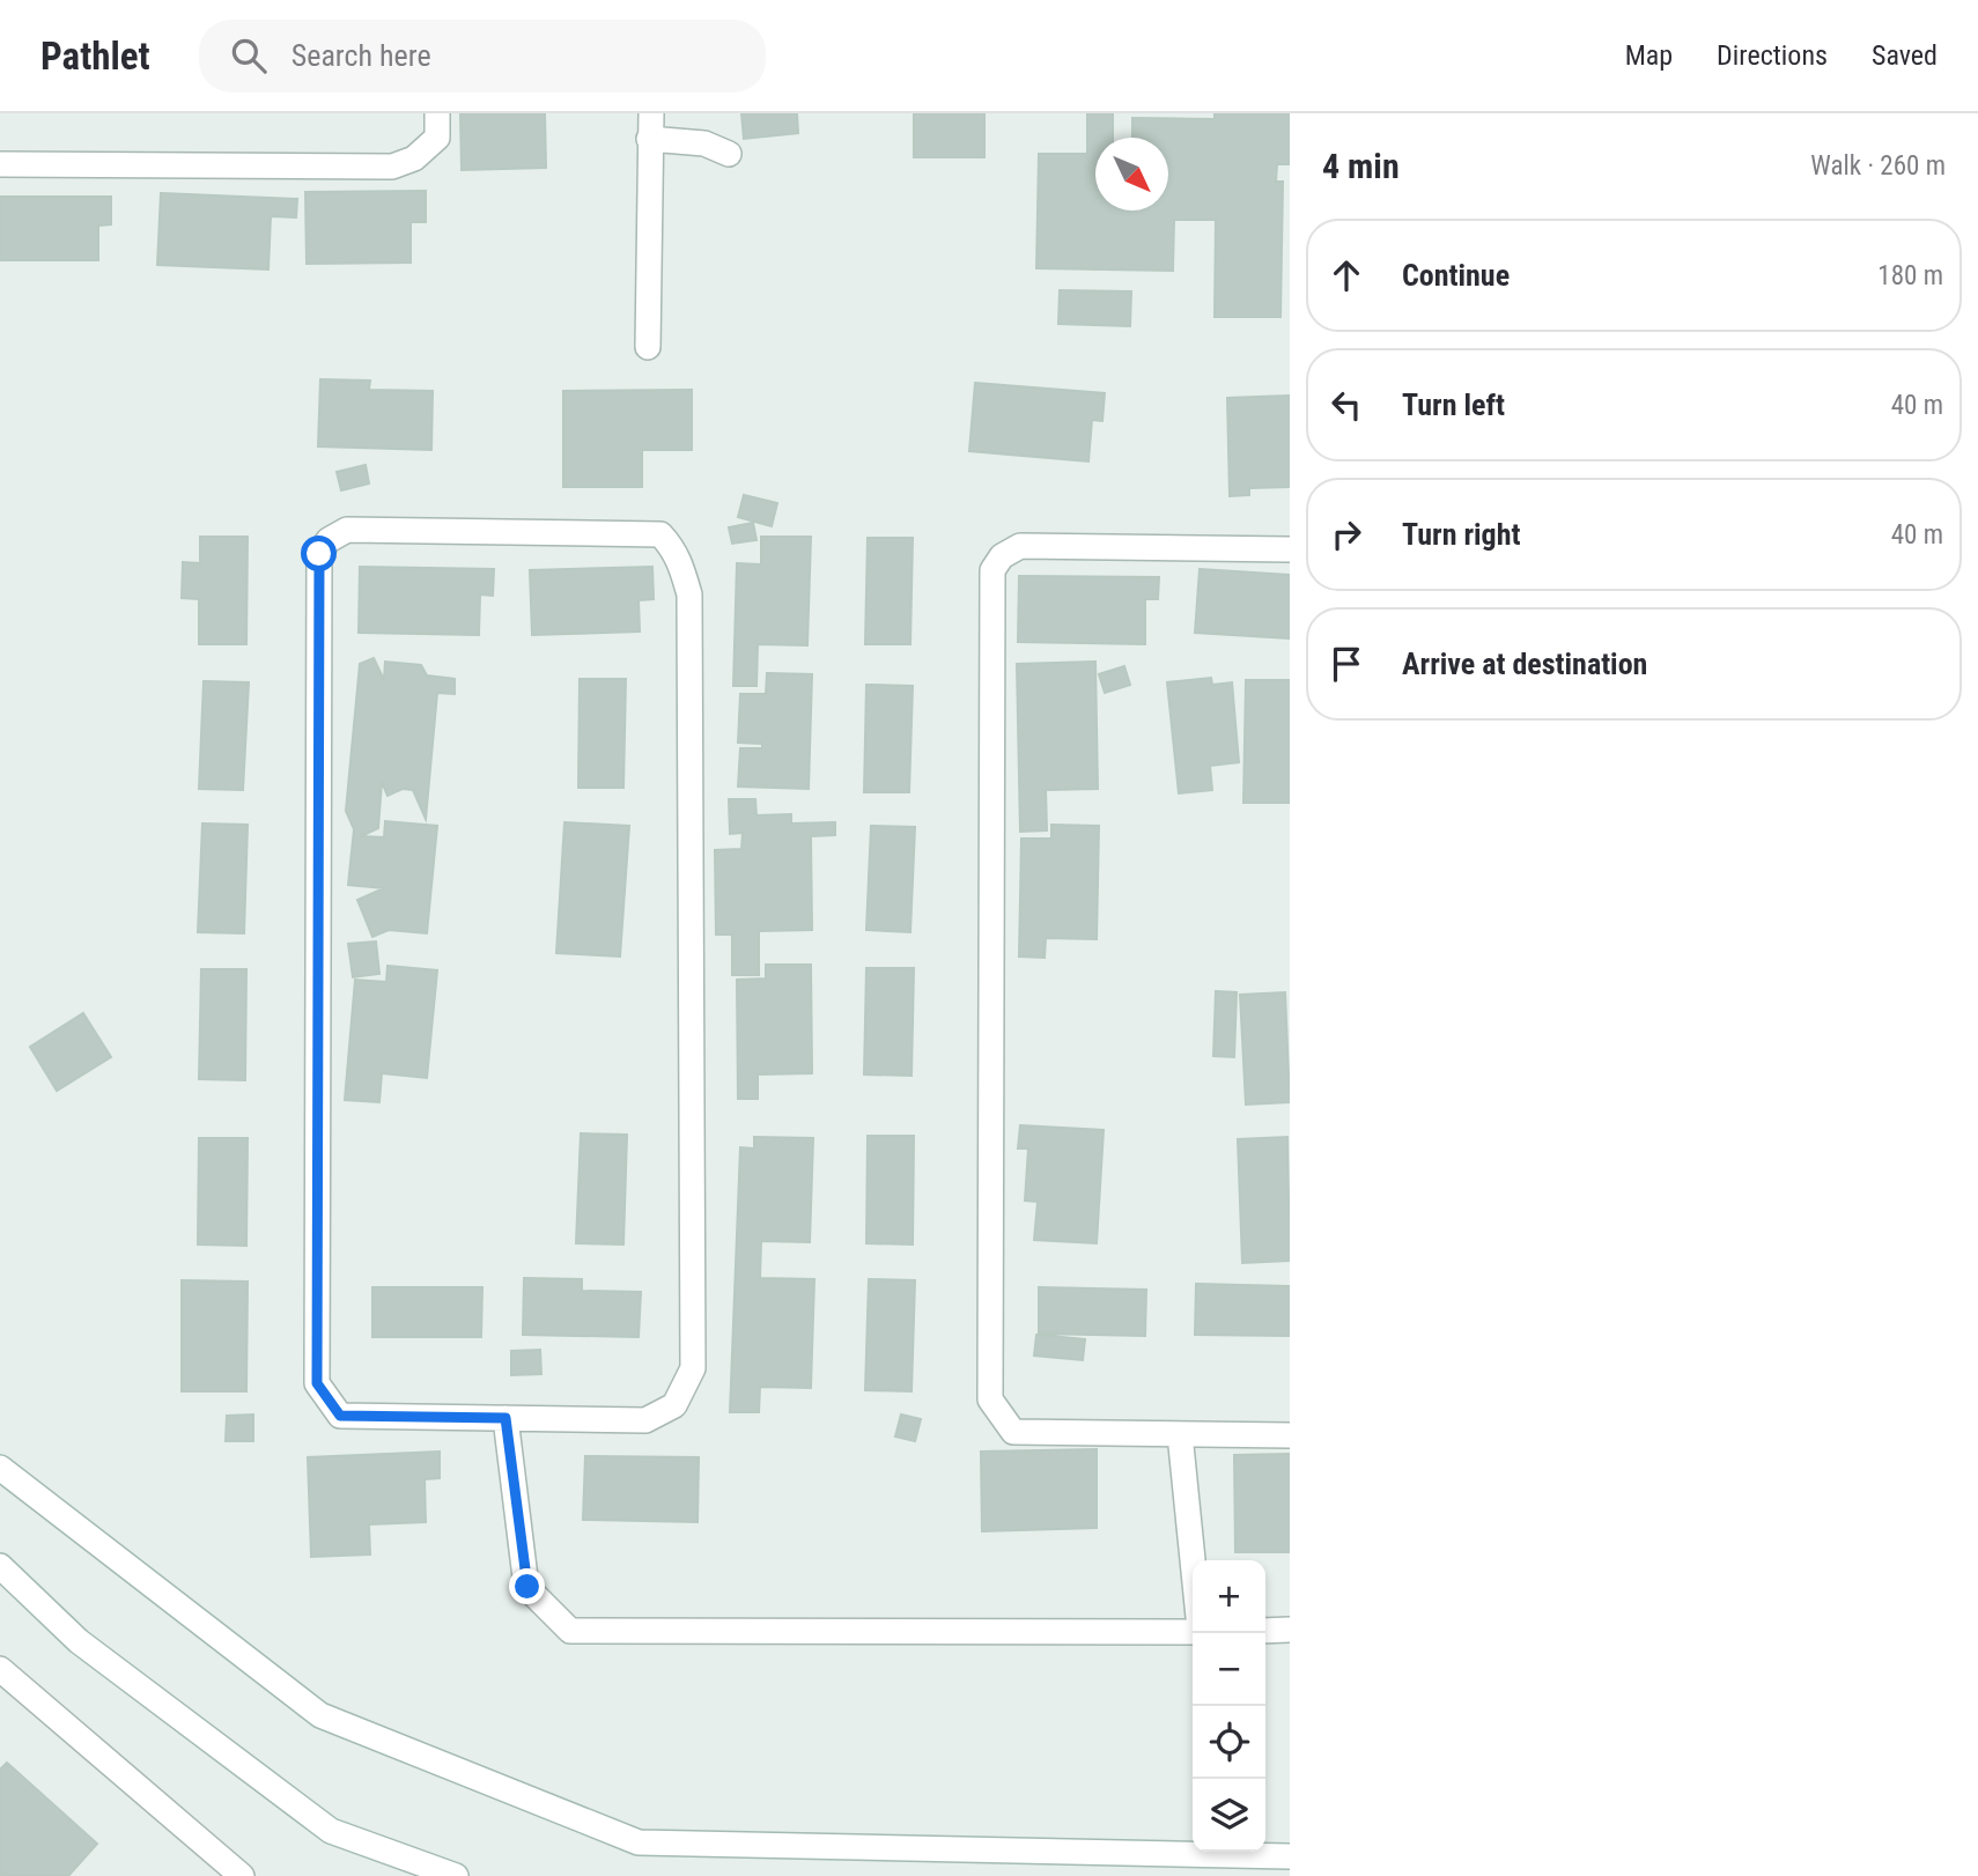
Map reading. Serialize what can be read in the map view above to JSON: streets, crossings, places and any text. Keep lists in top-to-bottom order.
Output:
{
  "north": "bottom right",
  "page": {
    "header": "Pathlet",
    "search": "Search here",
    "nav": ["Map", "Directions", "Saved"],
    "heading": ["4 min", "Walk · 260 m"],
    "list": [
      ["Continue", "180 m"],
      ["Turn left", "40 m"],
      ["Turn right", "40 m"],
      "Arrive at destination"
    ],
    "map_buttons": ["+", "−"]
  }
}
